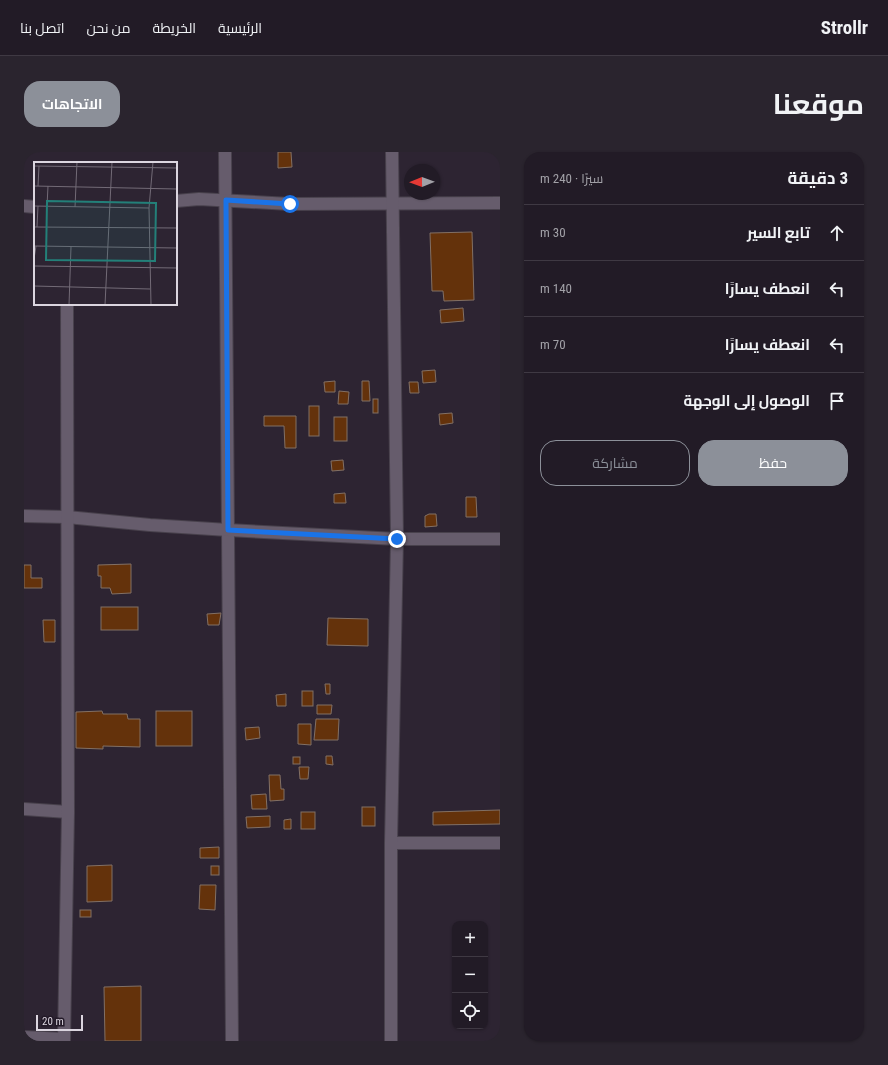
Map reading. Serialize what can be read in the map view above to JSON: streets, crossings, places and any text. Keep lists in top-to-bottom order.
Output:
{
  "scale_bar": "20 m",
  "north": "left",
  "page": {
    "header": "Strollr",
    "nav": [
      "الرئيسية",
      "الخريطة",
      "من نحن",
      "اتصل بنا"
    ],
    "title": "موقعنا",
    "buttons": [
      "الاتجاهات",
      ["حفظ", "مشاركة"]
    ],
    "heading": ["3 دقيقة", "سيرًا · 240 m"],
    "list": [
      ["تابع السير", "30 m"],
      ["انعطف يسارًا", "140 m"],
      ["انعطف يسارًا", "70 m"],
      "الوصول إلى الوجهة"
    ],
    "map_buttons": ["+", "−"],
    "scale": "20 m"
  }
}
